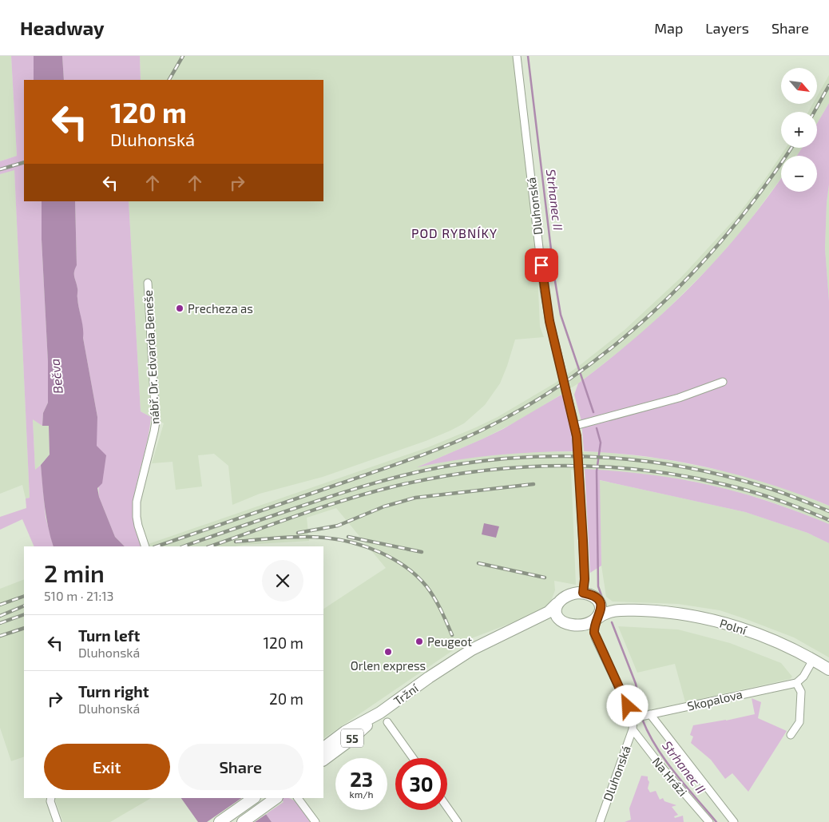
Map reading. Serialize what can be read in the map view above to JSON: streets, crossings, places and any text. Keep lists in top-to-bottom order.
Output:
{
  "streets": {
    "main road": [
      "Dluhonská",
      "Polní",
      "Tržní",
      "55"
    ],
    "street": ["nábř. Dr. Edvarda Beneše", "Skopalova", "Na Hrázi"]
  },
  "crossings": [
    ["Dluhonská", "Polní"],
    ["Dluhonská", "Tržní"],
    ["Dluhonská", "Skopalova"],
    ["Dluhonská", "55"],
    ["Dluhonská", "Na Hrázi"],
    ["Polní", "Tržní"],
    ["Polní", "55"],
    ["Tržní", "55"],
    ["Skopalova", "Na Hrázi"]
  ],
  "districts": ["POD RYBNÍKY"],
  "water": ["Strhanec II", "Bečva"],
  "places": ["Precheza as", "Peugeot", "Orlen express"],
  "north": "bottom right",
  "page": {
    "header": "Headway",
    "nav": ["Map", "Layers", "Share"],
    "map_buttons": ["+", "−"],
    "turn": ["120 m", "Dluhonská"],
    "heading": ["2 min", "510 m · 21:13"],
    "list": [
      {
        "name": "Turn left",
        "note": "Dluhonská",
        "value": "120 m"
      },
      {
        "name": "Turn right",
        "note": "Dluhonská",
        "value": "20 m"
      }
    ],
    "buttons": ["Exit", "Share"],
    "speed": "23 km/h",
    "limit": "30"
  }
}
